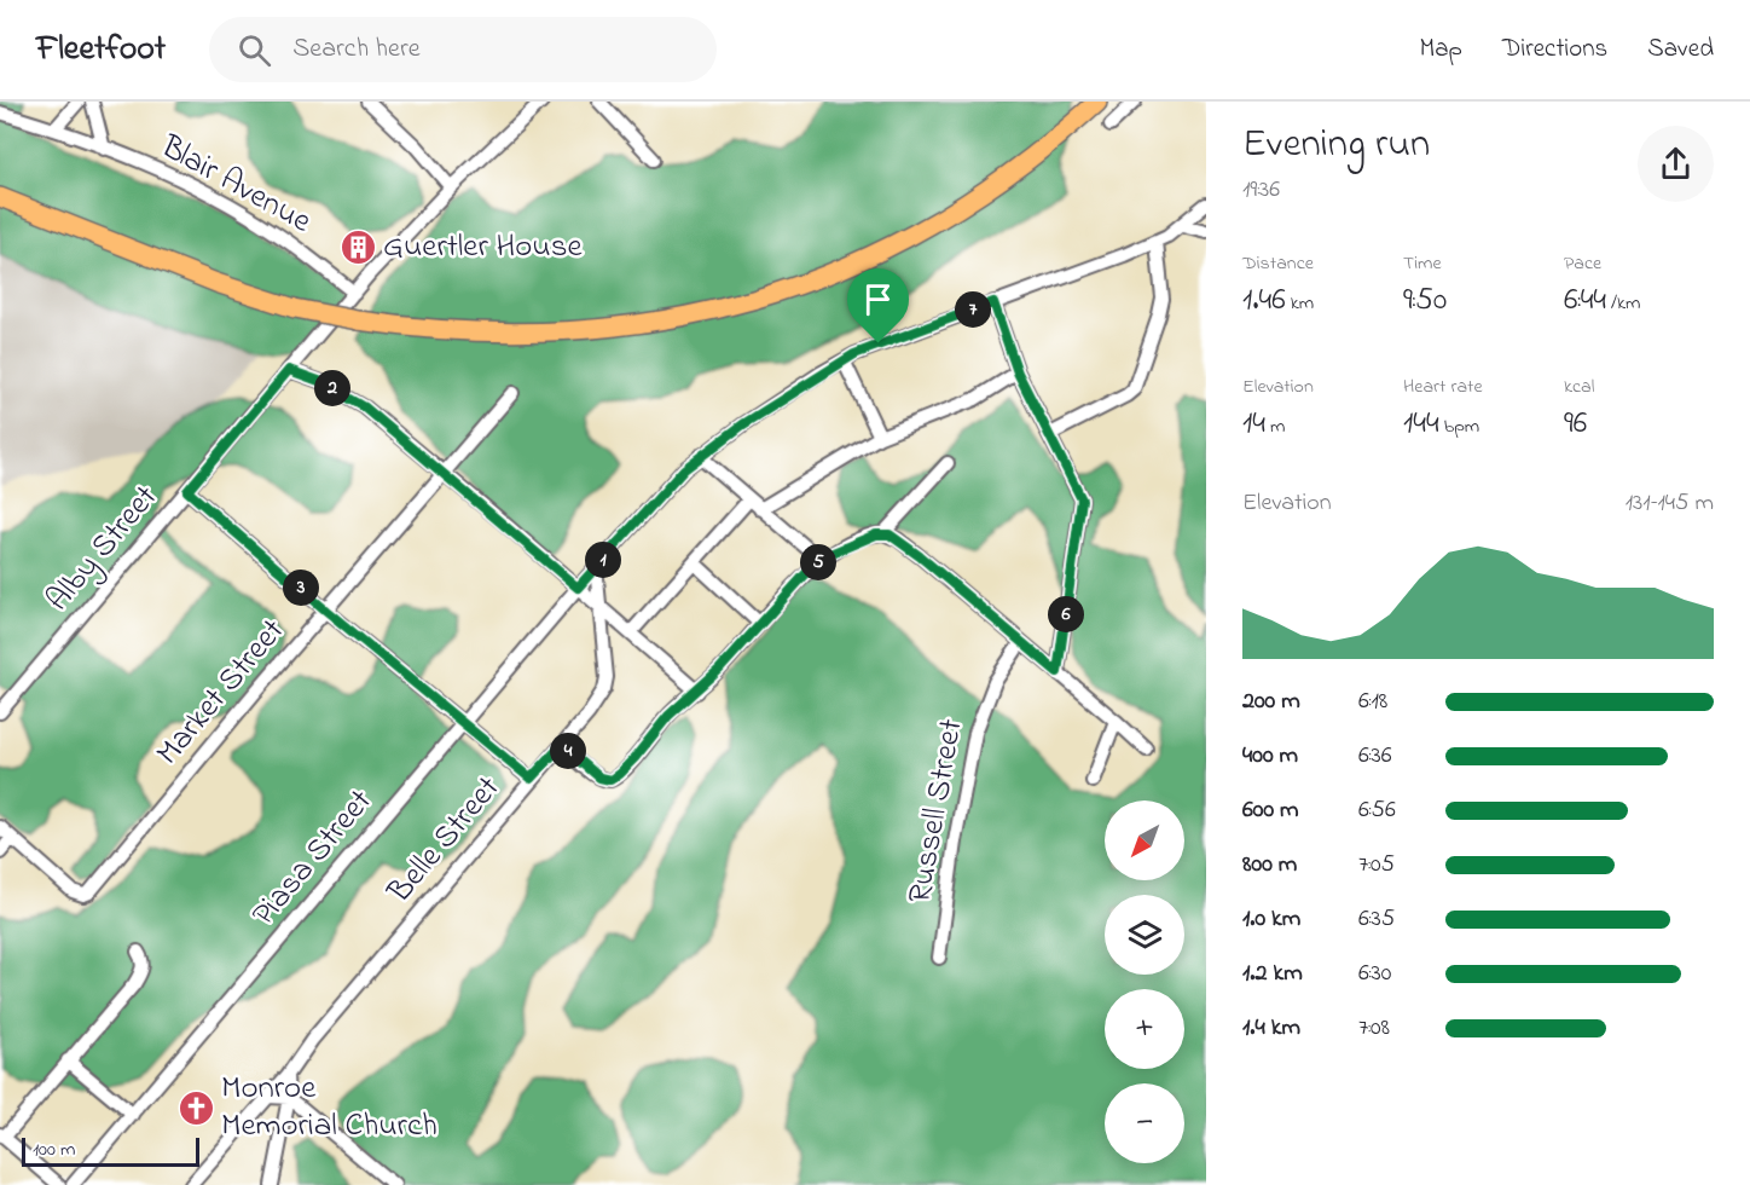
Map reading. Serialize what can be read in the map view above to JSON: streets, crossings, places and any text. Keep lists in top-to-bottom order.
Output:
{
  "streets": {
    "street": [
      "Blair Avenue",
      "Alby Street",
      "Market Street",
      "Russell Street",
      "Belle Street",
      "Piasa Street"
    ]
  },
  "crossings": [
    ["Blair Avenue", "Alby Street"],
    ["Belle Street", "Piasa Street"]
  ],
  "places": {
    "building": ["Guertler House"],
    "church": ["Monroe Memorial Church"]
  },
  "scale_bar": "100 m",
  "north": "bottom left",
  "page": {
    "header": "Fleetfoot",
    "search": "Search here",
    "nav": ["Map", "Directions", "Saved"],
    "heading": ["Evening run", "19:36"],
    "stats": [
      ["Distance", "1.46 km"],
      ["Time", "9:50"],
      ["Pace", "6:44 /km"],
      ["Elevation", "14 m"],
      ["Heart rate", "144 bpm"],
      ["kcal", "96"]
    ],
    "pins": [
      "7",
      "2",
      "1",
      "5",
      "3",
      "6",
      "4"
    ],
    "chart": ["Elevation", "131–145 m"],
    "list": [
      {
        "name": "200 m",
        "note": "6:18"
      },
      {
        "name": "400 m",
        "note": "6:36"
      },
      {
        "name": "600 m",
        "note": "6:56"
      },
      {
        "name": "800 m",
        "note": "7:05"
      },
      {
        "name": "1.0 km",
        "note": "6:35"
      },
      {
        "name": "1.2 km",
        "note": "6:30"
      },
      {
        "name": "1.4 km",
        "note": "7:08"
      }
    ],
    "map_buttons": ["+", "−"],
    "scale": "100 m"
  }
}
